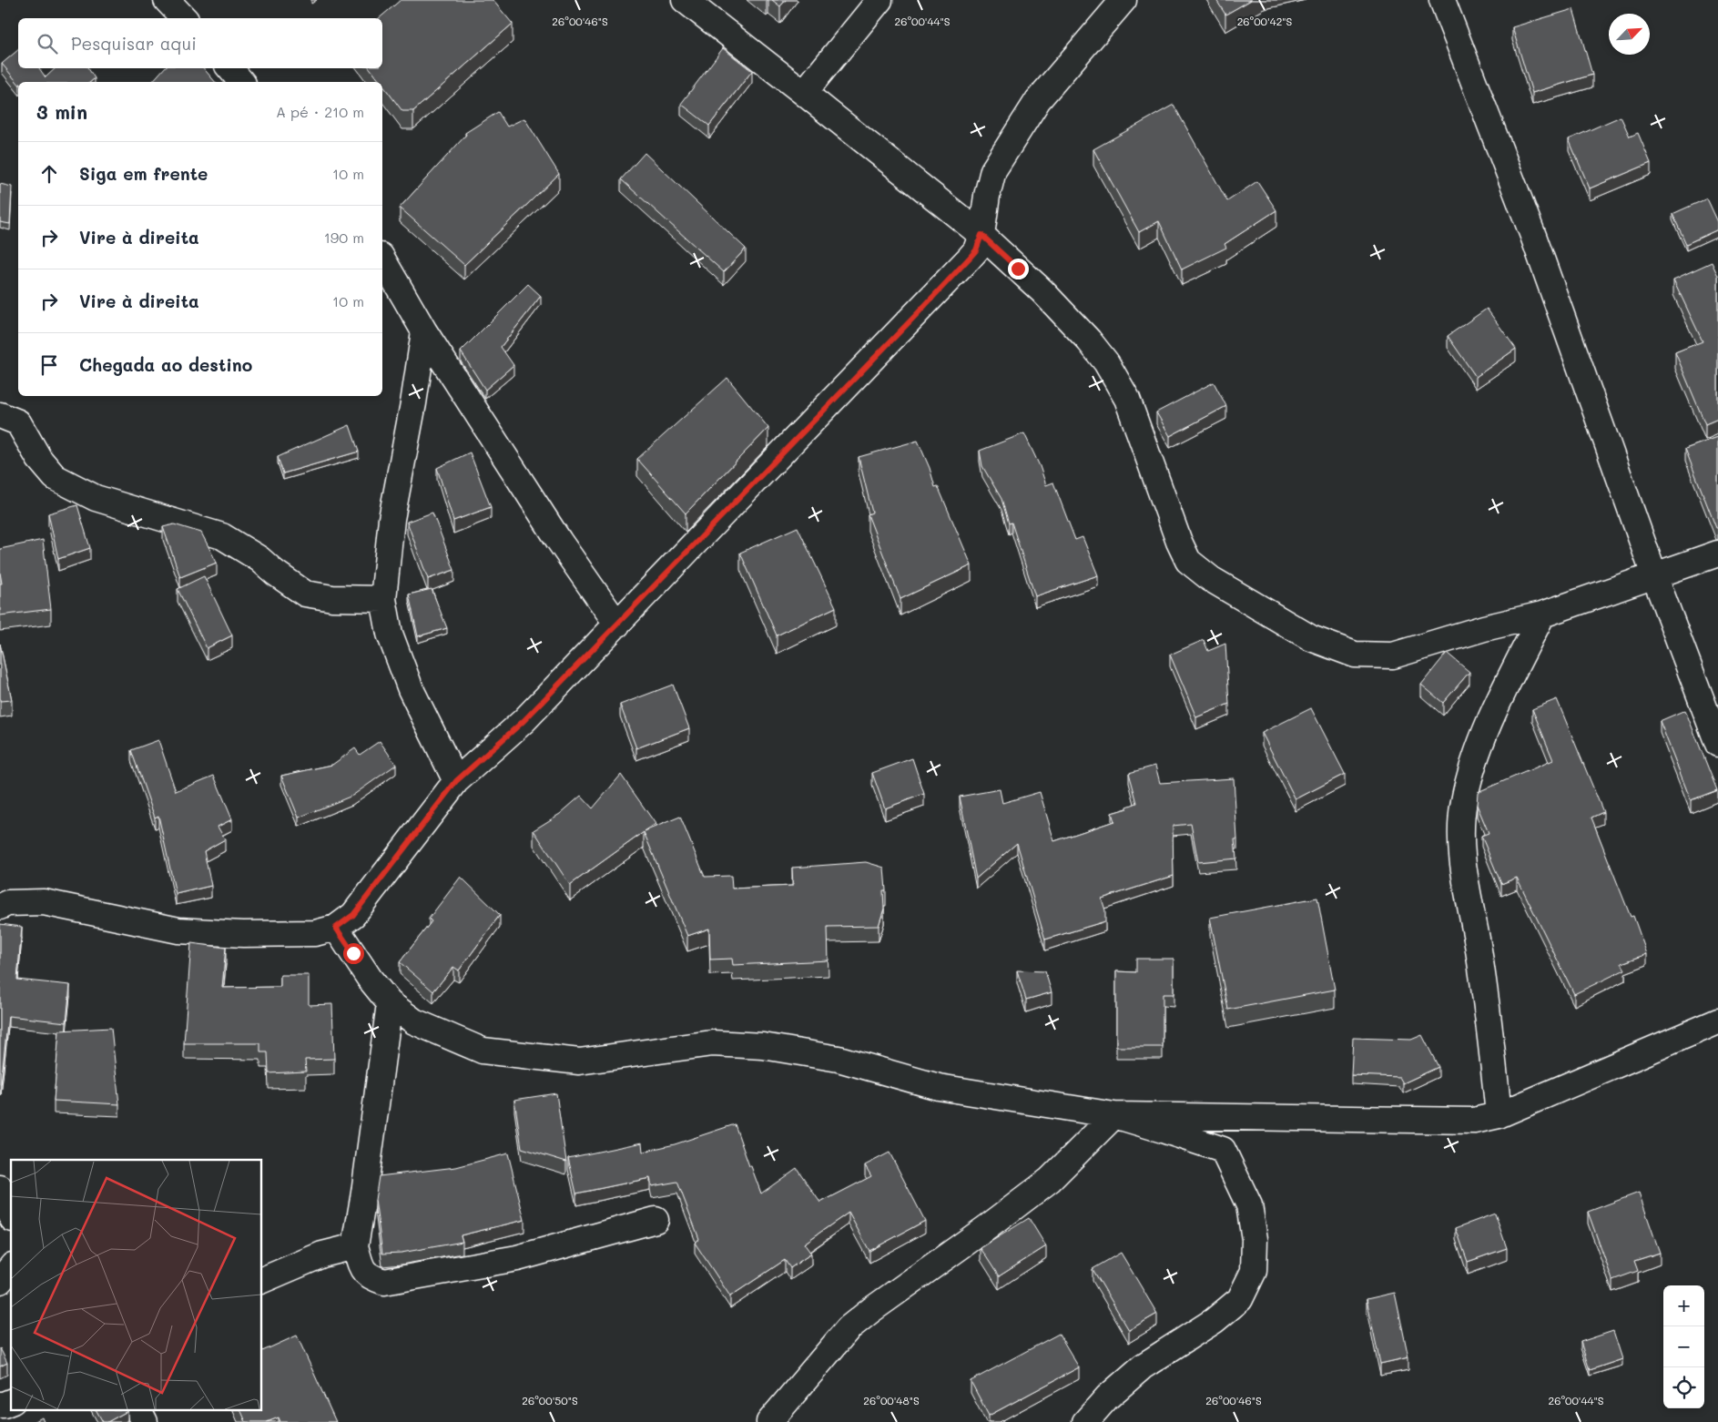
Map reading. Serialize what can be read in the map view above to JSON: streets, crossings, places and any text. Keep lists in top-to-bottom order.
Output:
{
  "north": "top right",
  "page": {
    "search": "Pesquisar aqui",
    "heading": ["3 min", "A pé · 210 m"],
    "list": [
      ["Siga em frente", "10 m"],
      ["Vire à direita", "190 m"],
      ["Vire à direita", "10 m"],
      "Chegada ao destino"
    ],
    "map_buttons": ["+", "−"]
  },
  "coordinates": [
    "26°00'46\"S",
    "26°00'44\"S",
    "26°00'42\"S",
    "26°00'50\"S",
    "26°00'48\"S"
  ]
}
